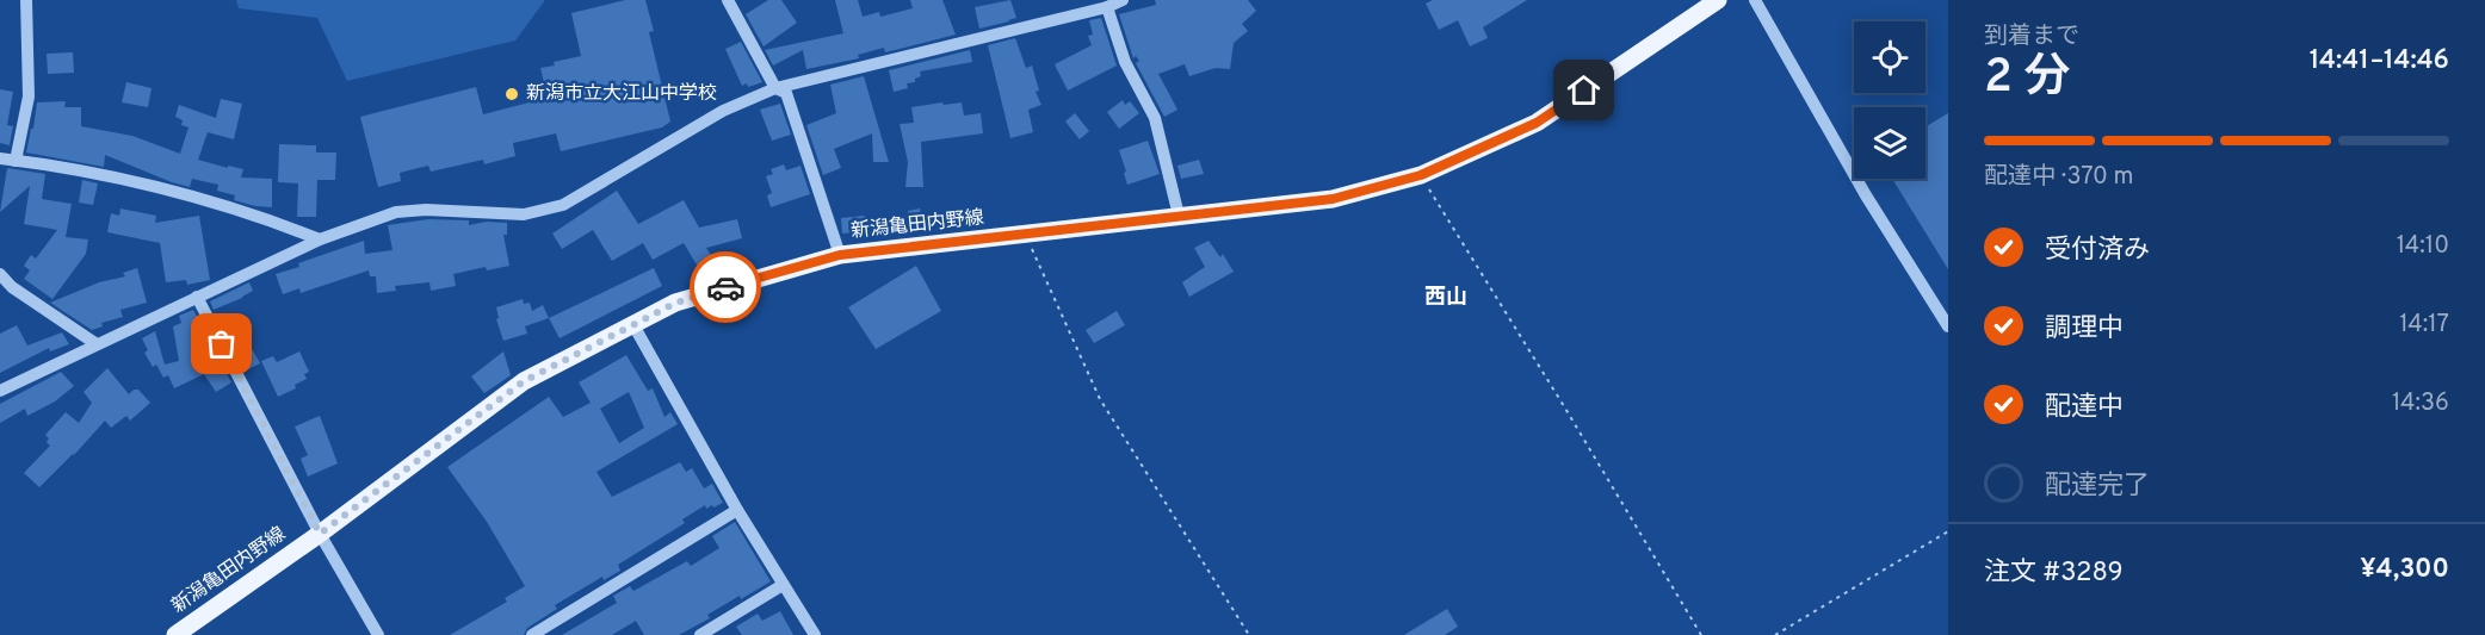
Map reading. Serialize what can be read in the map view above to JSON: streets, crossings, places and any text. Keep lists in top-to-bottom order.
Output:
{
  "streets": {
    "main road": ["新潟亀田内野線"]
  },
  "districts": ["西山"],
  "places": ["新潟市立大江山中学校"],
  "page": {
    "heading": ["2 分", "到着まで", "14:41–14:46"],
    "panel": ["注文 #3289", "¥4,300"],
    "bar": "配達中 · 370 m",
    "list": [
      ["受付済み", "14:10"],
      ["調理中", "14:17"],
      ["配達中", "14:36"],
      "配達完了"
    ]
  }
}
